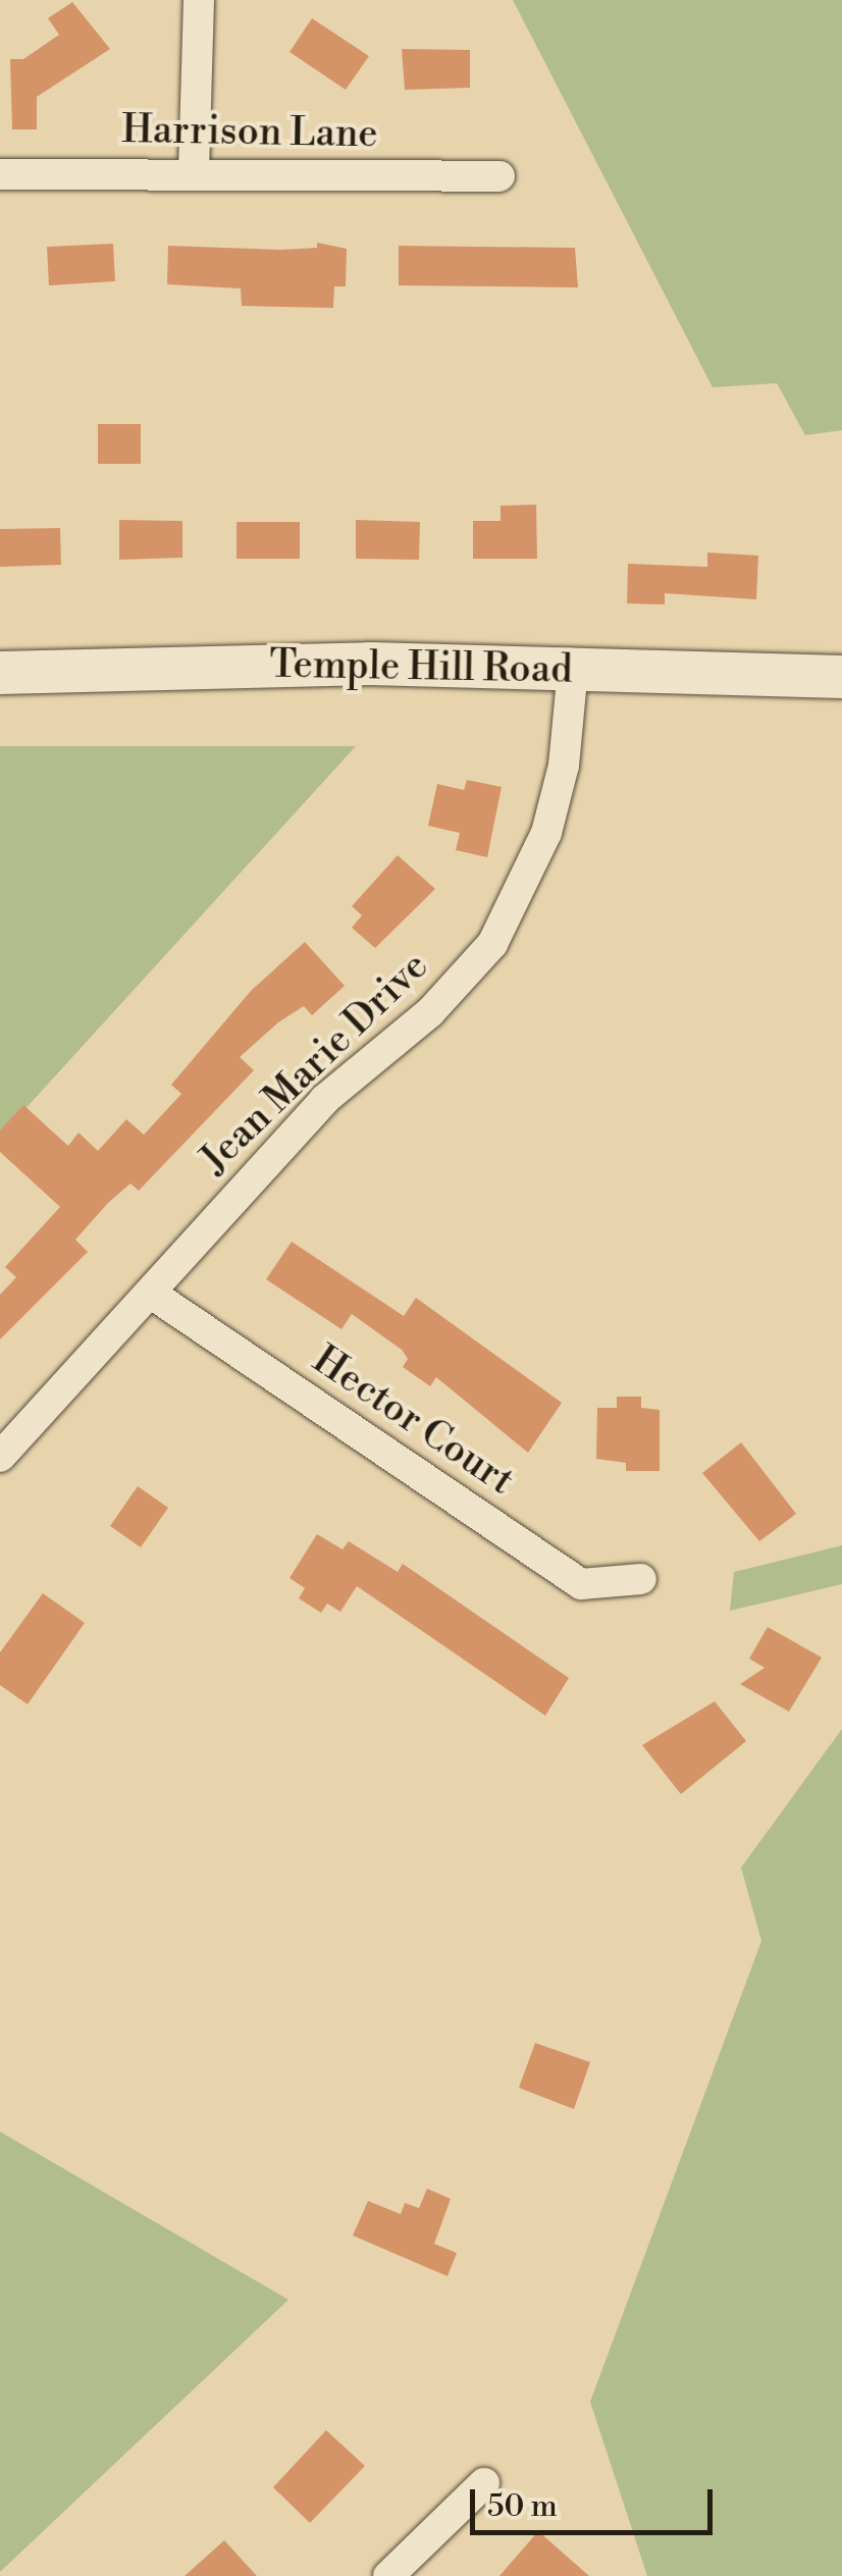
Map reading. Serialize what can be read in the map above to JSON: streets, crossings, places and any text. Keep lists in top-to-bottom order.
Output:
{
  "streets": {
    "main road": ["Temple Hill Road"],
    "street": ["Harrison Lane", "Jean Marie Drive", "Hector Court"]
  },
  "crossings": [
    ["Temple Hill Road", "Jean Marie Drive"],
    ["Jean Marie Drive", "Hector Court"]
  ],
  "scale_bar": "50 m"
}
